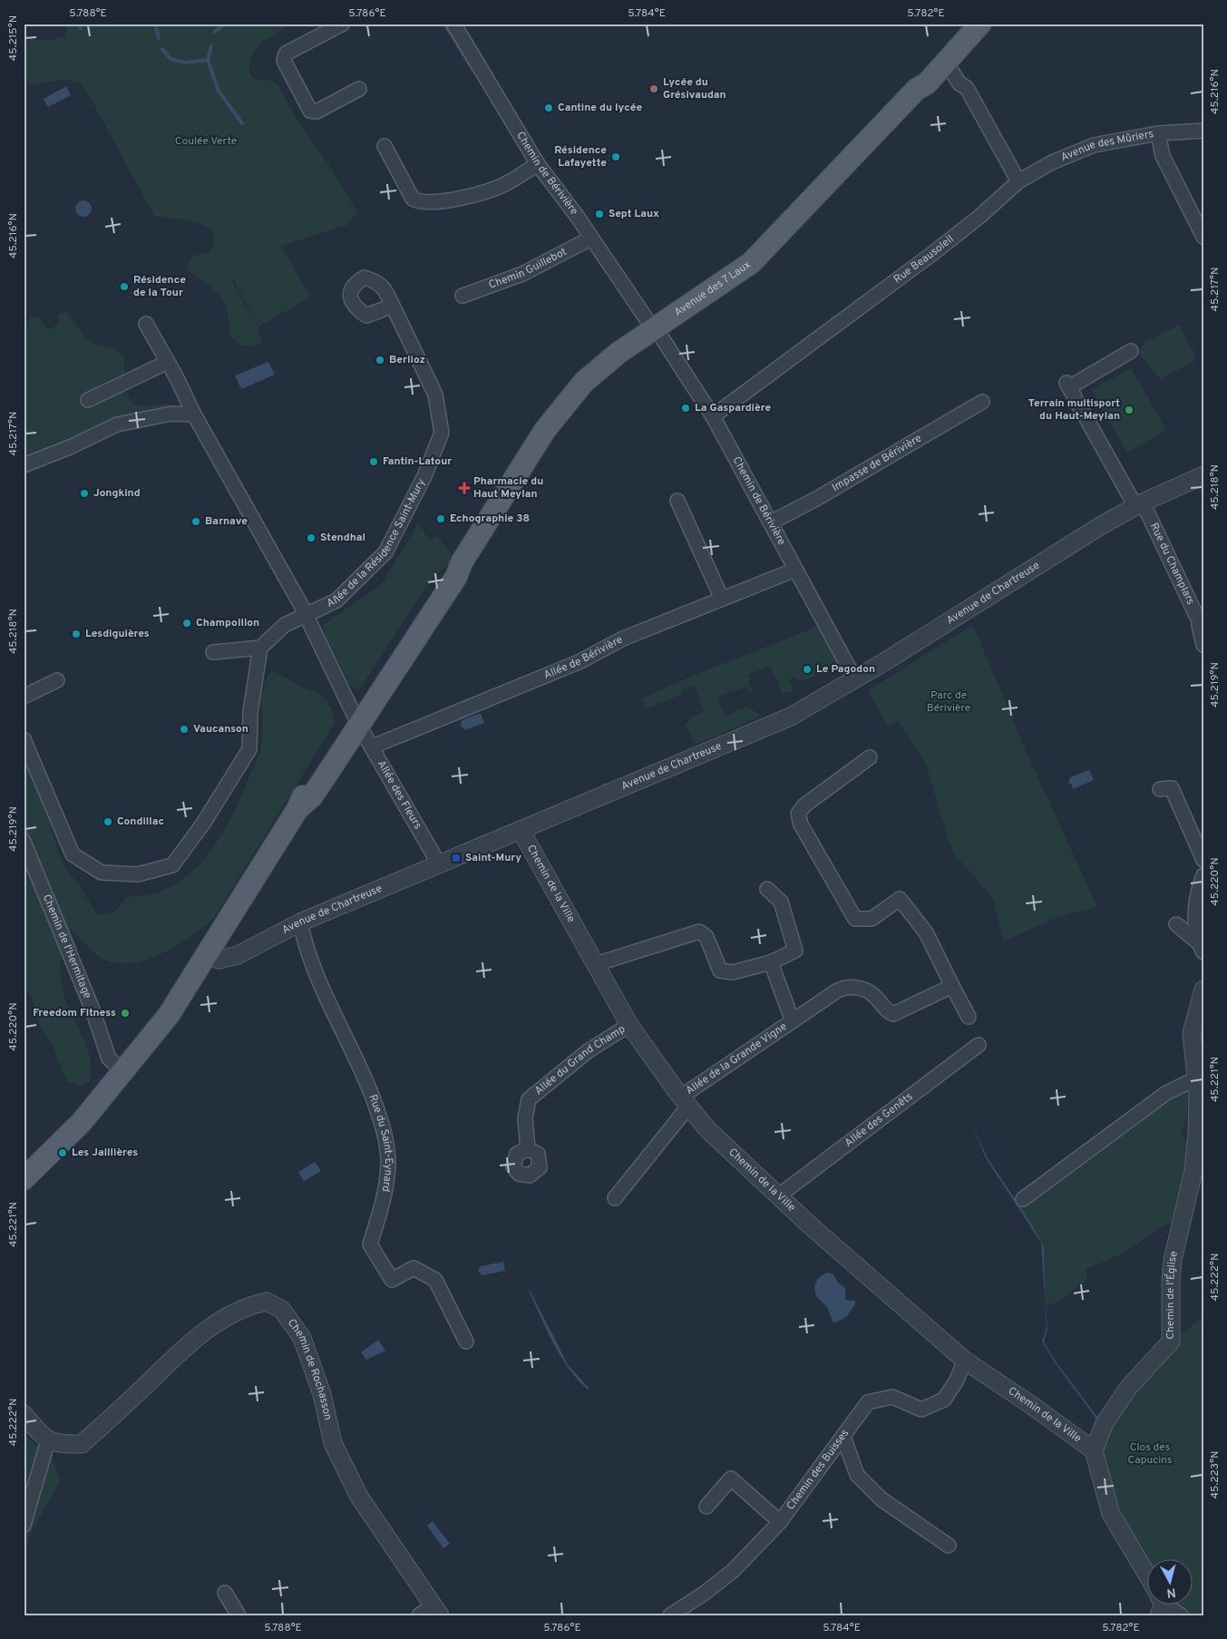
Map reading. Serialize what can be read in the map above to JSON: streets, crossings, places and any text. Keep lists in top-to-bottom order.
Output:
{
  "streets": {
    "main road": ["Avenue des 7 Laux"],
    "street": [
      "Avenue des Mûriers",
      "Chemin de Bérivière",
      "Rue Beausoleil",
      "Chemin Guillebot",
      "Impasse de Bérivière",
      "Allée de la Résidence Saint-Mury",
      "Rue du Champlars",
      "Avenue de Chartreuse",
      "Allée de Bérivière",
      "Allée des Fleurs",
      "Chemin de la Ville",
      "Chemin de l'Hermitage",
      "Allée de la Grande Vigne",
      "Allée du Grand Champ",
      "Allée des Genêts",
      "Rue du Saint-Eynard",
      "Chemin de l'Église",
      "Chemin de Rochasson",
      "Chemin des Buisses"
    ]
  },
  "crossings": [
    ["Avenue des Mûriers", "Rue Beausoleil"],
    ["Chemin de Bérivière", "Rue Beausoleil"],
    ["Chemin de Bérivière", "Chemin Guillebot"],
    ["Chemin de Bérivière", "Avenue des 7 Laux"],
    ["Chemin de Bérivière", "Impasse de Bérivière"],
    ["Chemin de Bérivière", "Avenue de Chartreuse"],
    ["Chemin de Bérivière", "Allée de Bérivière"],
    ["Avenue des 7 Laux", "Avenue de Chartreuse"],
    ["Avenue des 7 Laux", "Allée des Fleurs"],
    ["Avenue des 7 Laux", "Chemin de l'Hermitage"],
    ["Rue du Champlars", "Avenue de Chartreuse"],
    ["Avenue de Chartreuse", "Allée des Fleurs"],
    ["Avenue de Chartreuse", "Chemin de la Ville"],
    ["Avenue de Chartreuse", "Rue du Saint-Eynard"],
    ["Allée de Bérivière", "Allée des Fleurs"],
    ["Chemin de la Ville", "Allée de la Grande Vigne"],
    ["Chemin de la Ville", "Allée du Grand Champ"],
    ["Chemin de la Ville", "Allée des Genêts"],
    ["Chemin de la Ville", "Chemin de l'Église"],
    ["Chemin de la Ville", "Chemin des Buisses"]
  ],
  "parks": ["Coulée Verte", "Parc de Bérivière", "Clos des Capucins"],
  "places": {
    "other": [
      "Lycée du Grésivaudan",
      "Cantine du lycée",
      "Résidence Lafayette",
      "Sept Laux",
      "Résidence de la Tour",
      "Berlioz",
      "La Gaspardière",
      "Terrain multisport du Haut-Meylan",
      "Fantin-Latour",
      "Jongkind",
      "Echographie 38",
      "Barnave",
      "Stendhal",
      "Champollion",
      "Lesdiguières",
      "Le Pagodon",
      "Vaucanson",
      "Condillac",
      "Freedom Fitness",
      "Les Jaillières"
    ],
    "health": ["Pharmacie du Haut Meylan"],
    "transit": ["Saint-Mury"]
  },
  "north": "bottom",
  "coordinates": [
    "5.788°E",
    "5.786°E",
    "5.784°E",
    "5.782°E",
    "45.215°N",
    "45.216°N",
    "45.217°N",
    "45.218°N",
    "45.219°N",
    "45.220°N",
    "45.221°N",
    "45.222°N",
    "45.223°N"
  ]
}
